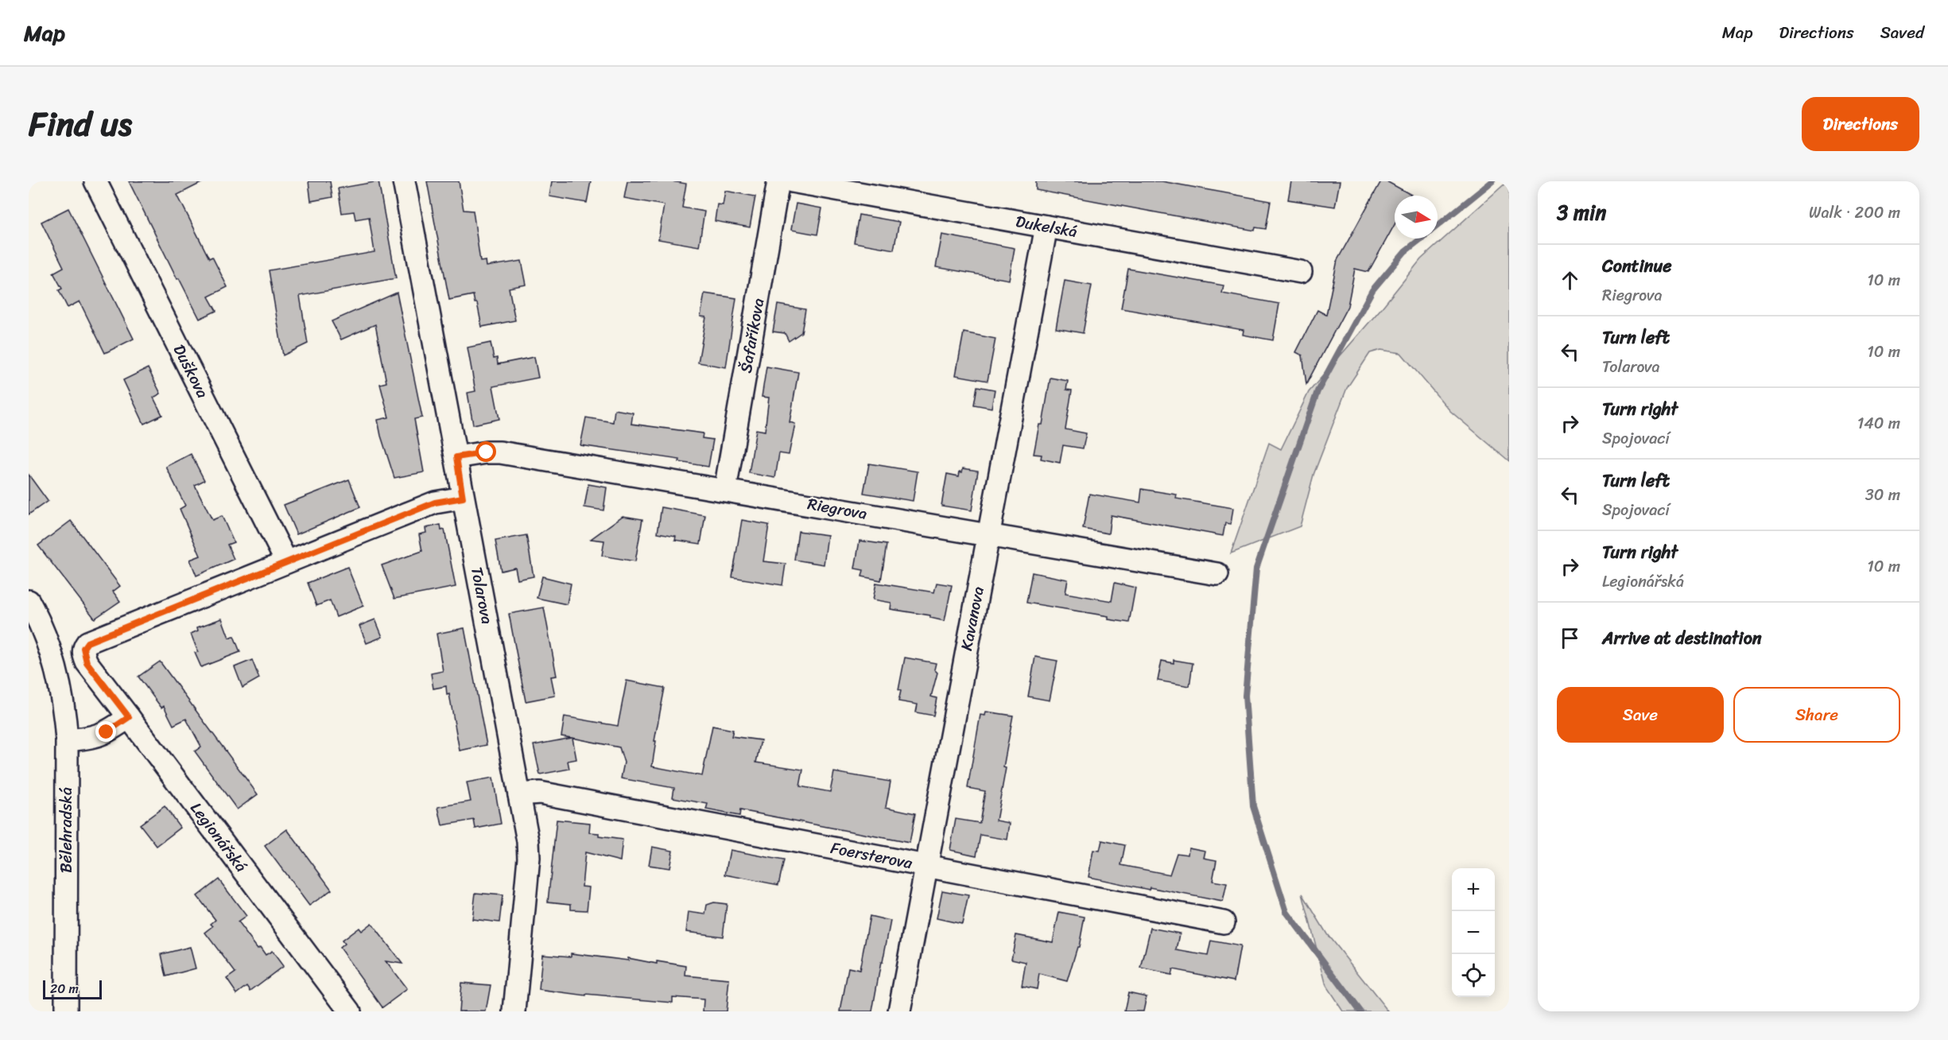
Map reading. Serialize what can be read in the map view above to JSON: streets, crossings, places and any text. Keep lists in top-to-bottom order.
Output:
{
  "streets": {
    "street": [
      "Dukelská",
      "Šafaříkova",
      "Duškova",
      "Riegrova",
      "Tolarova",
      "Kavanova",
      "Bělehradská",
      "Legionářská",
      "Foersterova"
    ]
  },
  "crossings": [
    ["Dukelská", "Kavanova"],
    ["Šafaříkova", "Riegrova"],
    ["Duškova", "Legionářská"],
    ["Riegrova", "Tolarova"],
    ["Riegrova", "Kavanova"],
    ["Tolarova", "Legionářská"],
    ["Tolarova", "Foersterova"],
    ["Kavanova", "Foersterova"]
  ],
  "scale_bar": "20 m",
  "north": "right",
  "page": {
    "header": "Map",
    "nav": ["Map", "Directions", "Saved"],
    "title": "Find us",
    "buttons": [
      "Directions",
      ["Save", "Share"]
    ],
    "heading": ["3 min", "Walk · 200 m"],
    "list": [
      ["Continue", "Riegrova", "10 m"],
      ["Turn left", "Tolarova", "10 m"],
      ["Turn right", "Spojovací", "140 m"],
      ["Turn left", "Spojovací", "30 m"],
      ["Turn right", "Legionářská", "10 m"],
      "Arrive at destination"
    ],
    "map_buttons": ["+", "−"],
    "scale": "20 m"
  }
}
